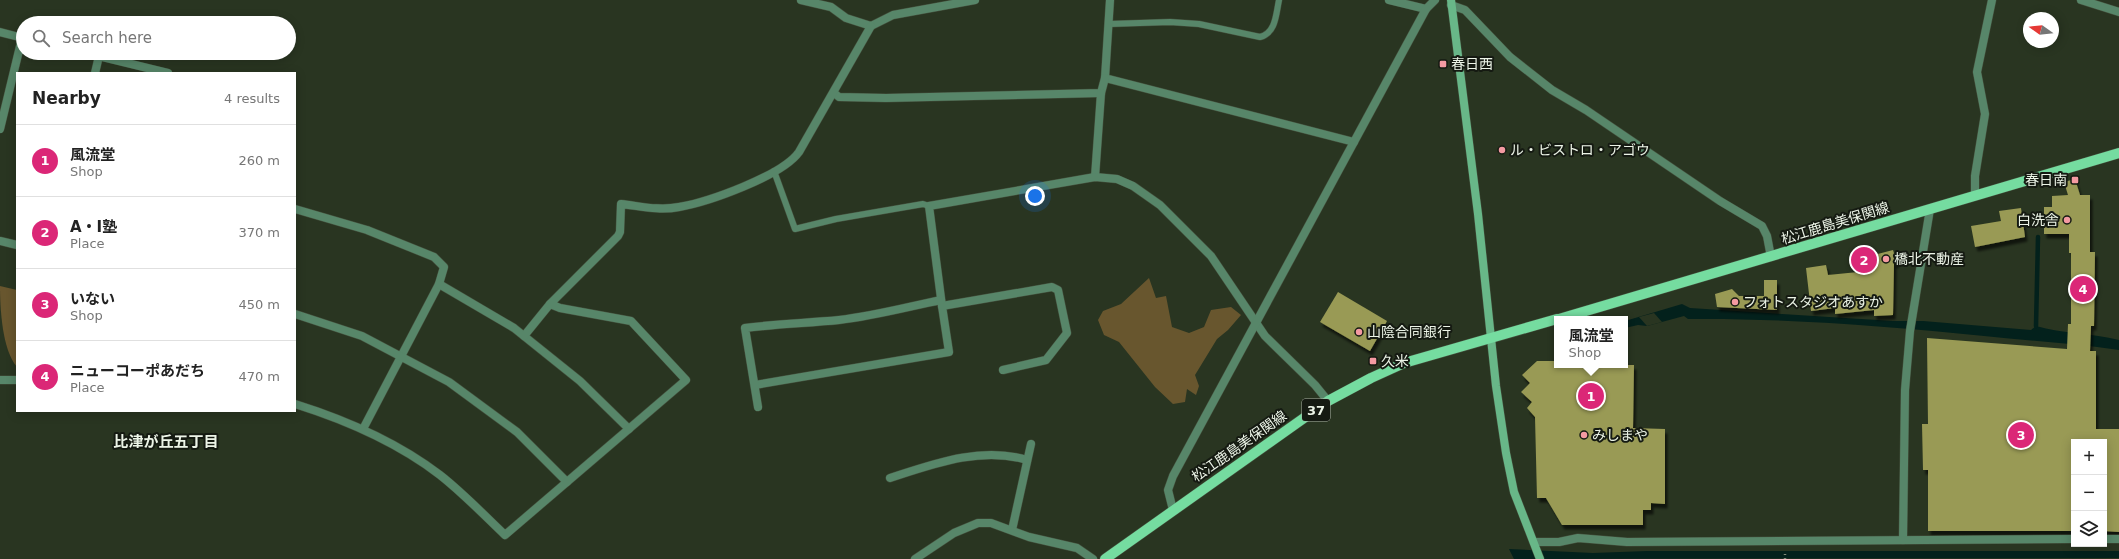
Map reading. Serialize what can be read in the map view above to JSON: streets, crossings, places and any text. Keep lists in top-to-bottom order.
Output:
{
  "streets": {
    "main road": ["松江鹿島美保関線", "37"]
  },
  "districts": ["比津が丘五丁目"],
  "places": {
    "transit": ["春日西", "春日南", "久米"],
    "other": [
      "ル・ビストロ・アゴウ",
      "白洗舎",
      "橋北不動産",
      "フォトスタジオあすか",
      "山陰合同銀行",
      "みしまや"
    ]
  },
  "north": "left",
  "page": {
    "search": "Search here",
    "heading": ["Nearby", "4 results"],
    "list": [
      {
        "mark": "1",
        "name": "風流堂",
        "note": "Shop",
        "value": "260 m"
      },
      {
        "mark": "2",
        "name": "A・I塾",
        "note": "Place",
        "value": "370 m"
      },
      {
        "mark": "3",
        "name": "いない",
        "note": "Shop",
        "value": "450 m"
      },
      {
        "mark": "4",
        "name": "ニューコーポあだち",
        "note": "Place",
        "value": "470 m"
      }
    ],
    "pins": [
      "2",
      "4",
      "1",
      "3"
    ],
    "popup": ["風流堂", "Shop"],
    "map_buttons": ["+", "−"]
  }
}
